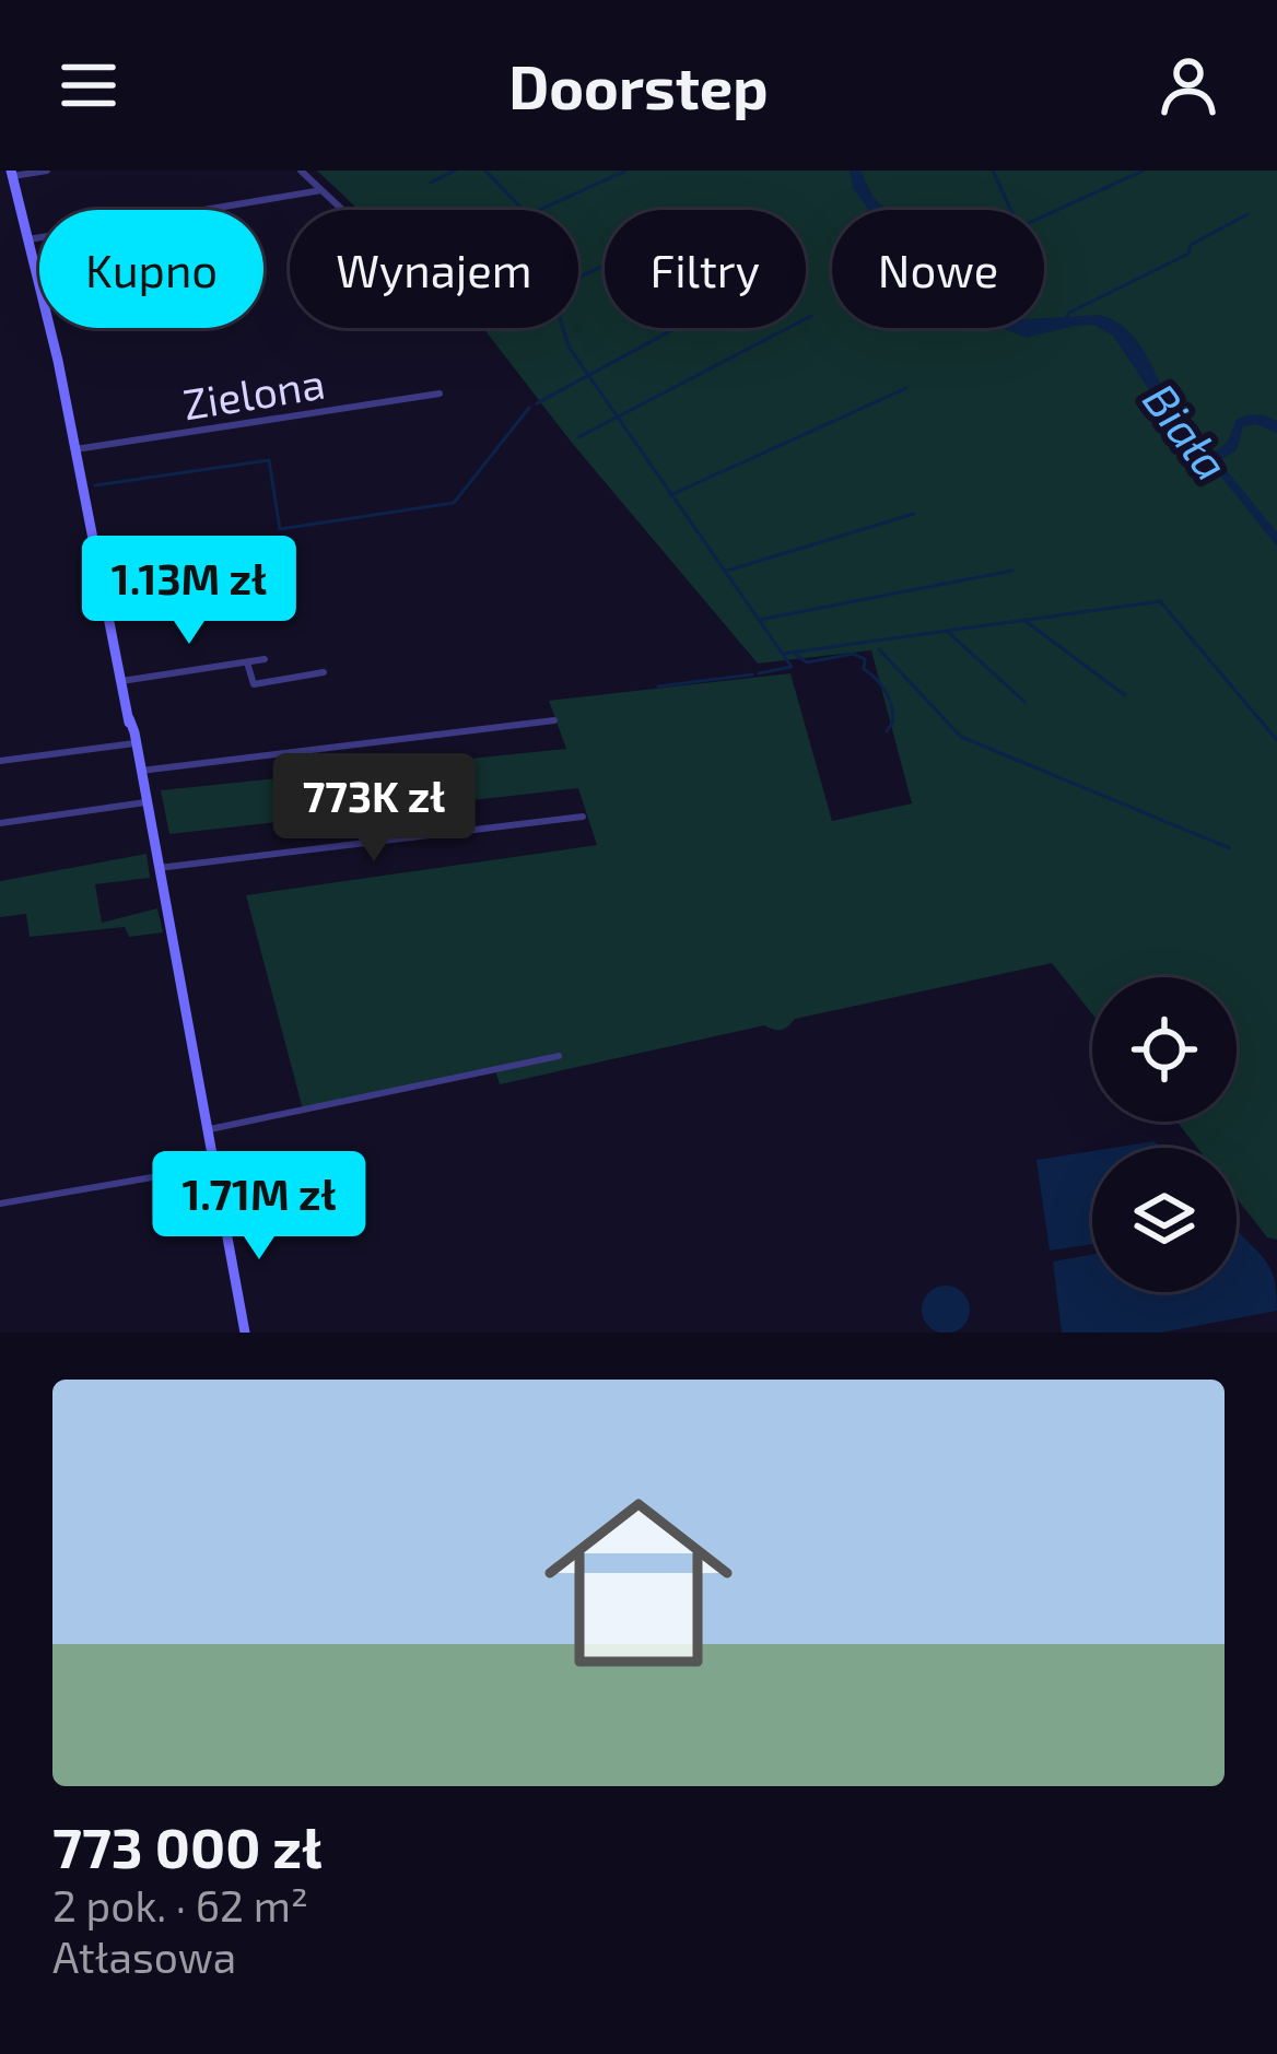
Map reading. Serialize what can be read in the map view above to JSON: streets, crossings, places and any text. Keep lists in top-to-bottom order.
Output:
{
  "streets": {
    "street": ["Zielona"]
  },
  "water": ["Biała"],
  "page": {
    "header": "Doorstep",
    "chip": [
      "Kupno",
      "Wynajem",
      "Filtry",
      "Nowe"
    ],
    "price": ["1.13M zł", "773K zł", "1.71M zł"],
    "list": [
      {
        "name": "773 000 zł",
        "note": "2 pok. · 62 m² · Atłasowa"
      }
    ]
  }
}
